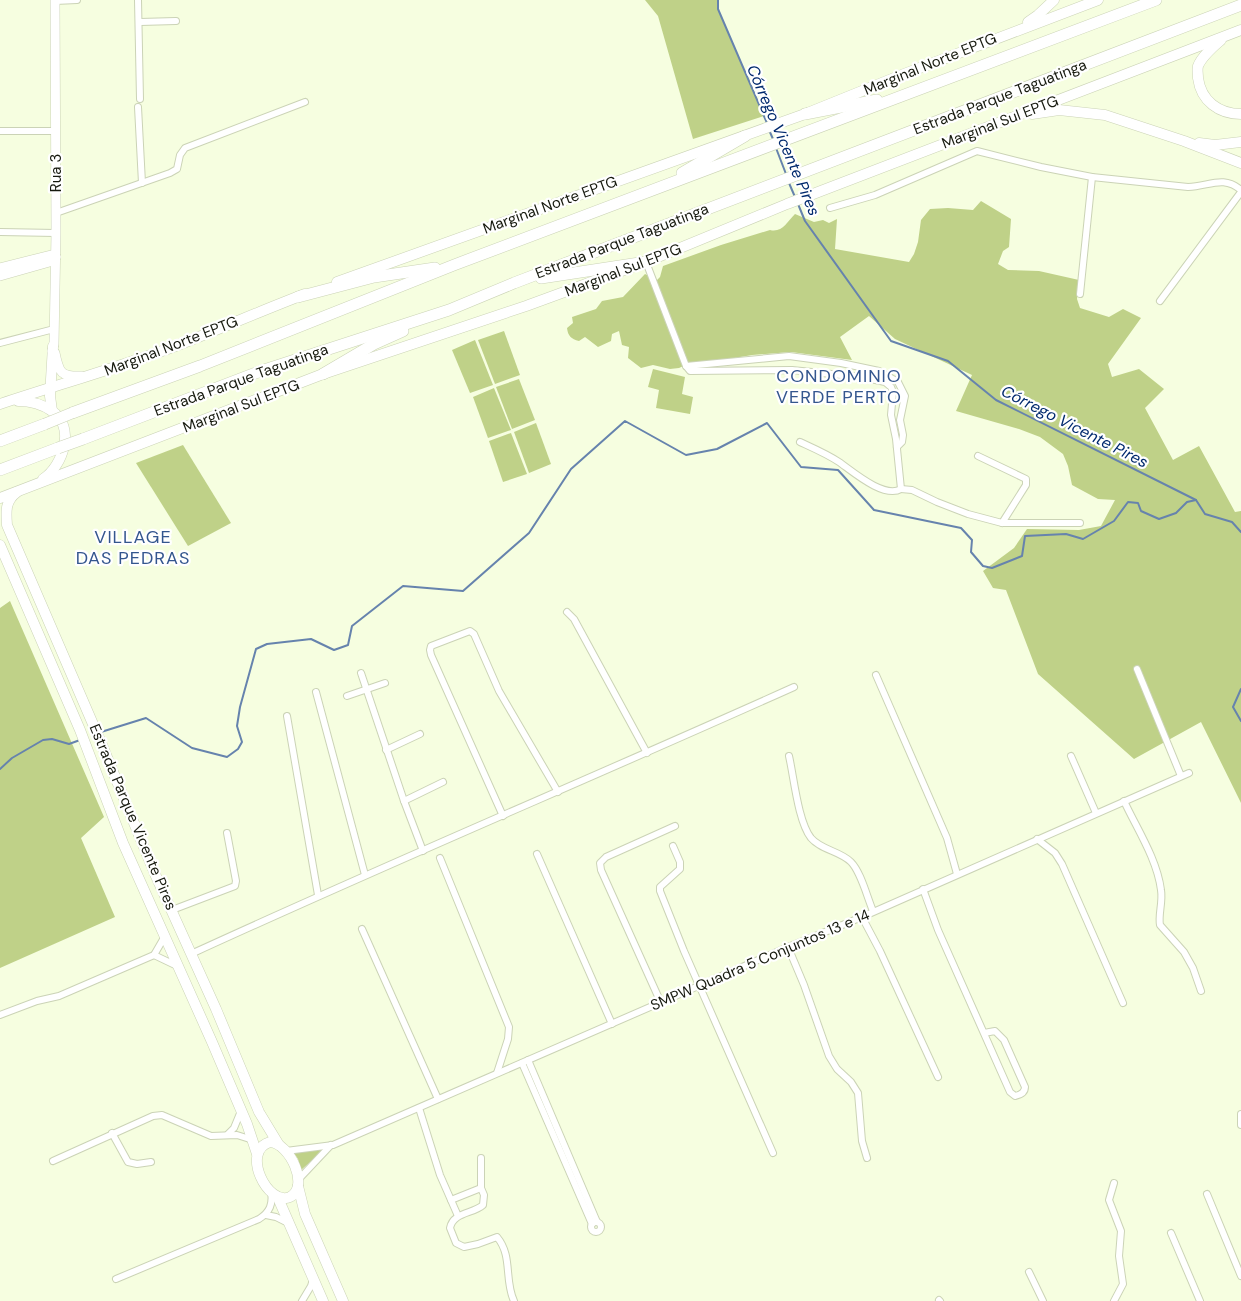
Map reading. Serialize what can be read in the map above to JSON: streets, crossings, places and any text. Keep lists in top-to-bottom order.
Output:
{
  "streets": {
    "highway": ["Estrada Parque Taguatinga"],
    "main road": [
      "Marginal Norte EPTG",
      "Marginal Sul EPTG",
      "Rua 3",
      "Estrada Parque Vicente Pires"
    ],
    "street": ["SMPW Quadra 5 Conjuntos 13 e 14"]
  },
  "crossings": [
    ["Marginal Sul EPTG", "Estrada Parque Vicente Pires"],
    ["Estrada Parque Vicente Pires", "SMPW Quadra 5 Conjuntos 13 e 14"]
  ],
  "districts": ["CONDOMINIO VERDE PERTO", "VILLAGE DAS PEDRAS"],
  "water": ["Córrego Vicente Pires"]
}
